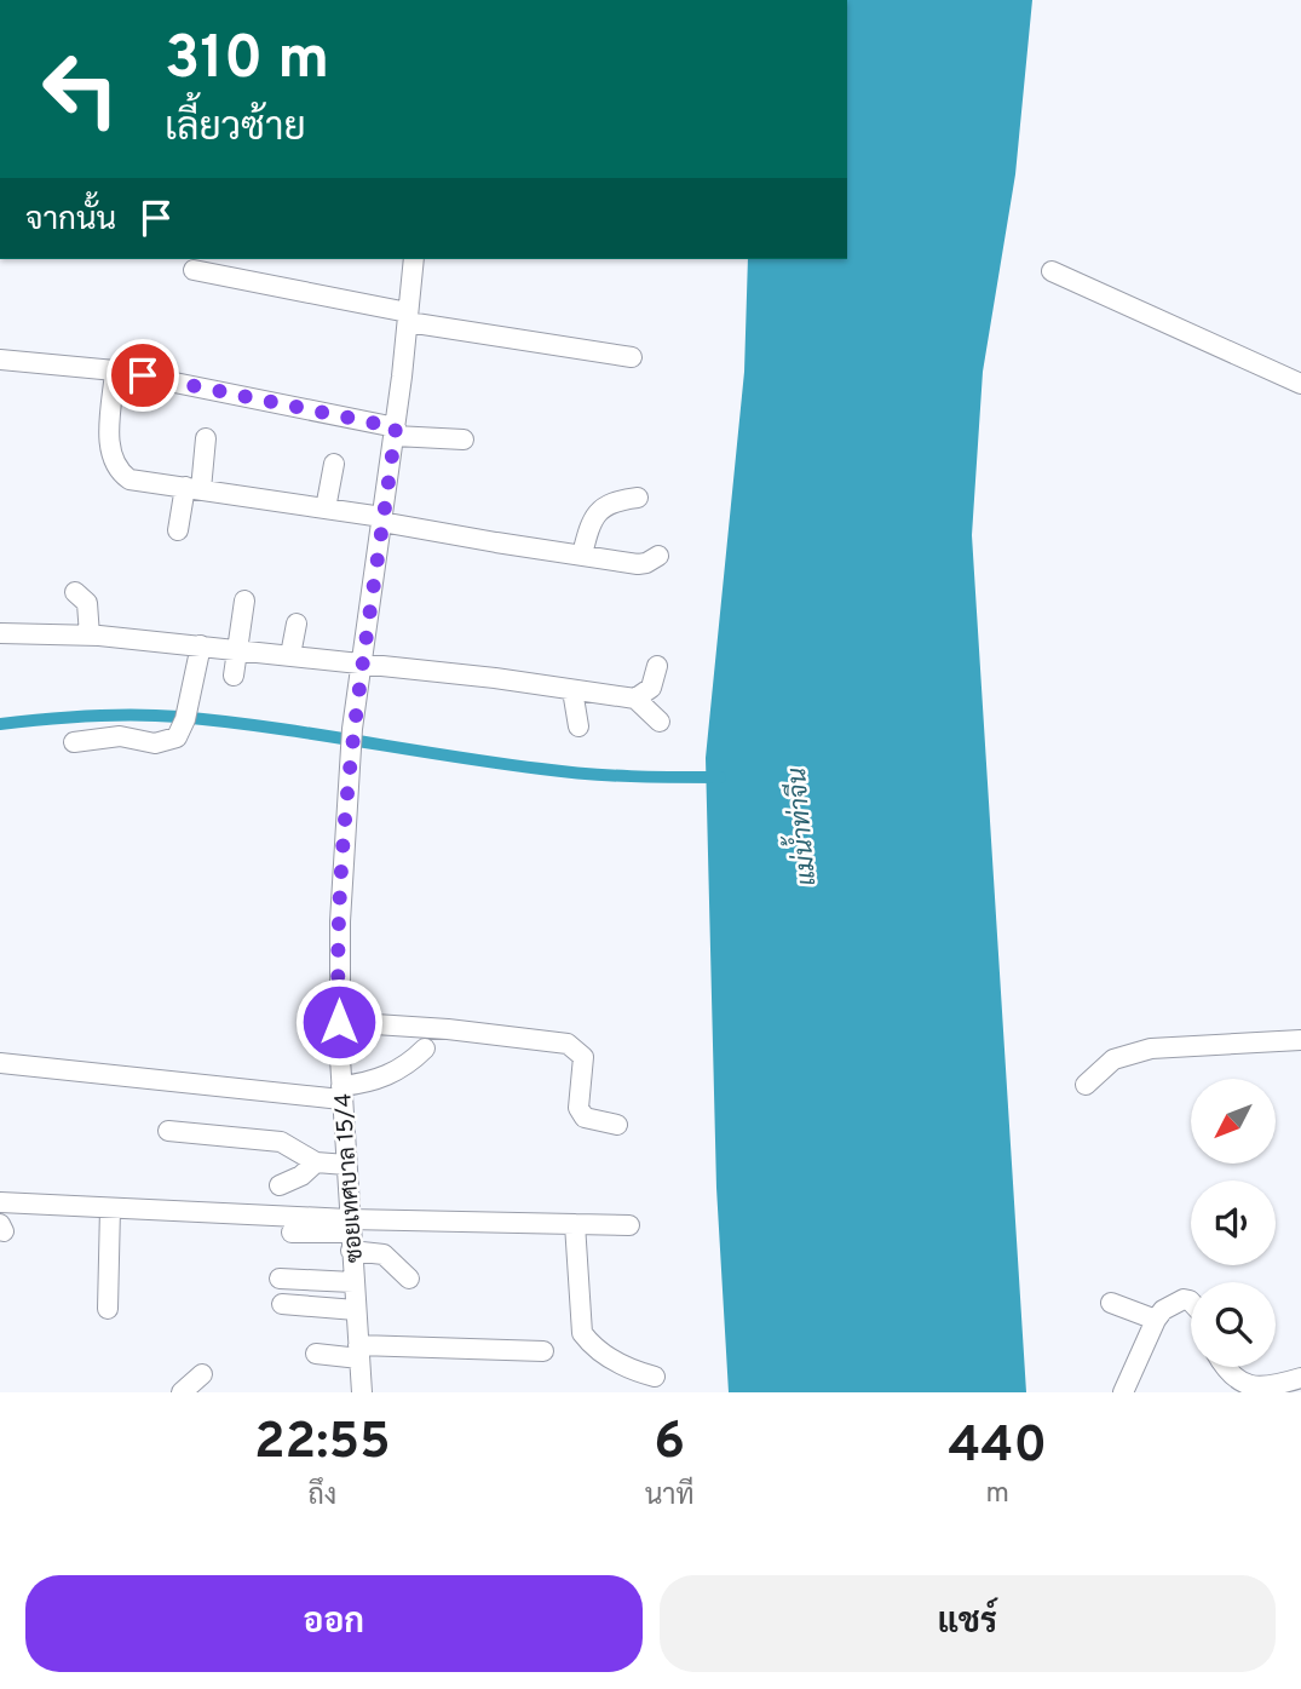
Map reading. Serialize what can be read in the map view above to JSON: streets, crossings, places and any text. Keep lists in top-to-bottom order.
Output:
{
  "streets": {
    "street": ["ซอยเทศบาล 15/4"]
  },
  "water": ["แม่น้ำท่าจีน"],
  "north": "bottom left",
  "page": {
    "turn": ["310 m", "เลี้ยวซ้าย"],
    "then": "จากนั้น",
    "eta": [
      "22:55",
      "ถึง",
      "6",
      "นาที",
      "440",
      "m"
    ],
    "buttons": ["ออก", "แชร์"]
  }
}
